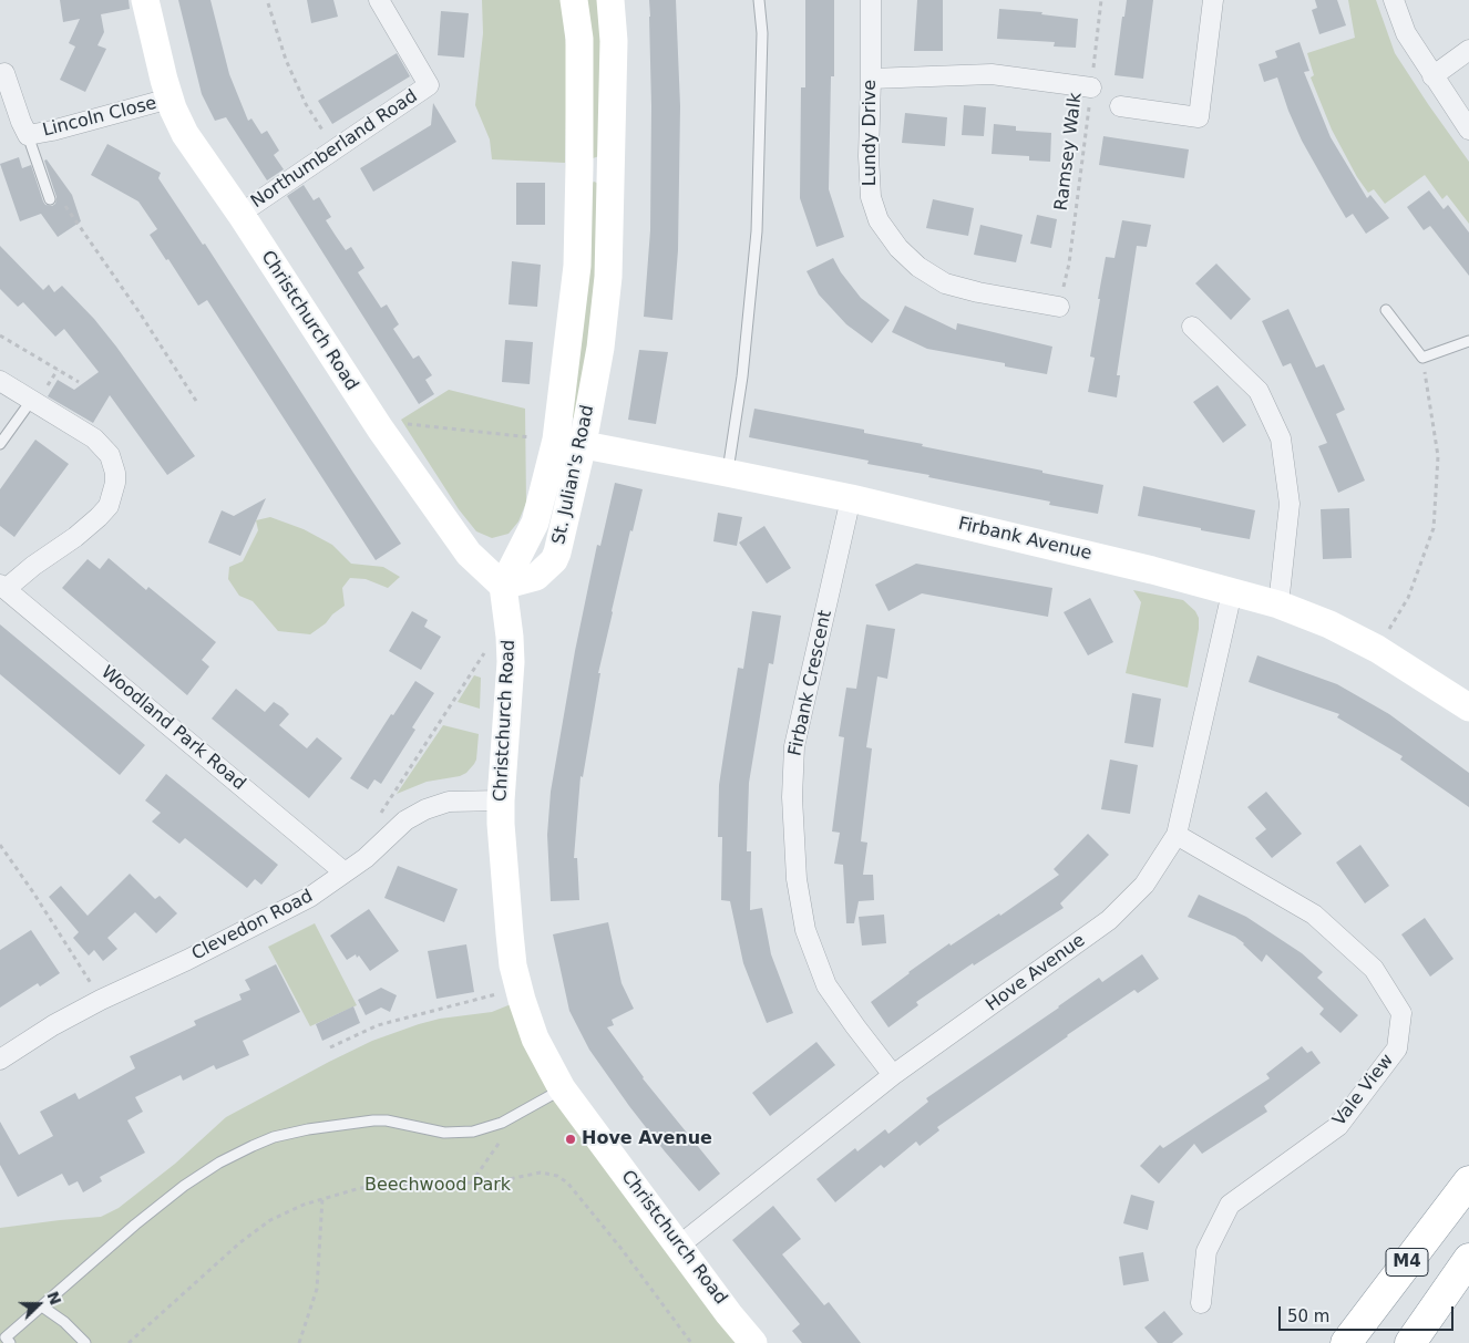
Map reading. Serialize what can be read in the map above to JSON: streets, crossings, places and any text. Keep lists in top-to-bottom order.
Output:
{
  "streets": {
    "highway": ["M4"],
    "street": [
      "Lincoln Close",
      "Lundy Drive",
      "Northumberland Road",
      "Christchurch Road",
      "St. Julian's Road",
      "Firbank Avenue",
      "Firbank Crescent",
      "Woodland Park Road",
      "Clevedon Road",
      "Hove Avenue",
      "Vale View"
    ],
    "path": ["Ramsey Walk"]
  },
  "crossings": [
    ["Lincoln Close", "Christchurch Road"],
    ["Lundy Drive", "Ramsey Walk"],
    ["Northumberland Road", "Christchurch Road"],
    ["Christchurch Road", "St. Julian's Road"],
    ["Christchurch Road", "Clevedon Road"],
    ["Christchurch Road", "Hove Avenue"],
    ["St. Julian's Road", "Firbank Avenue"],
    ["Firbank Avenue", "Firbank Crescent"],
    ["Firbank Avenue", "Hove Avenue"],
    ["Firbank Crescent", "Hove Avenue"],
    ["Woodland Park Road", "Clevedon Road"],
    ["Hove Avenue", "Vale View"]
  ],
  "parks": ["Beechwood Park"],
  "places": ["Hove Avenue"],
  "scale_bar": "50 m",
  "north": "right"
}
